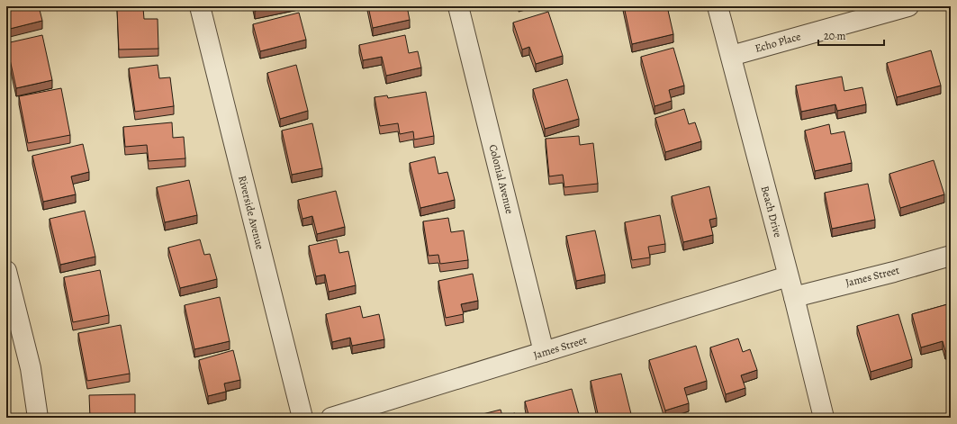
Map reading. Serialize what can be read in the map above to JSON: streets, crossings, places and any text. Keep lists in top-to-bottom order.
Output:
{
  "streets": {
    "street": [
      "Echo Place",
      "Colonial Avenue",
      "Beach Drive",
      "Riverside Avenue",
      "James Street"
    ]
  },
  "crossings": [
    ["Echo Place", "Beach Drive"],
    ["Colonial Avenue", "James Street"],
    ["Beach Drive", "James Street"]
  ],
  "scale_bar": "20 m"
}
